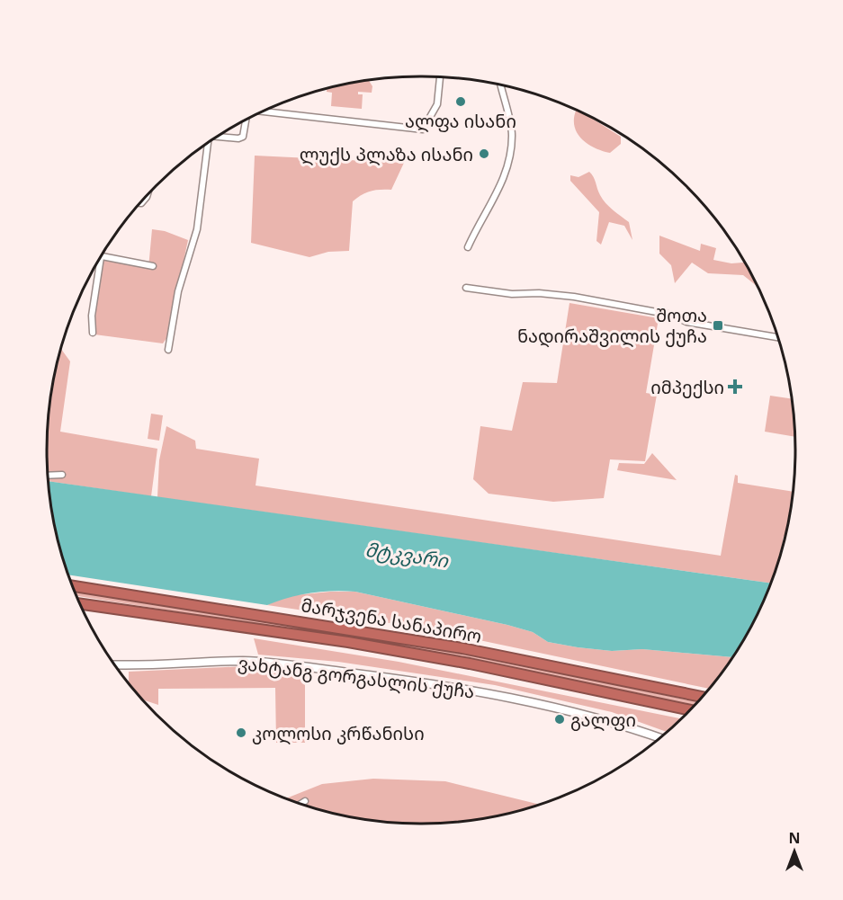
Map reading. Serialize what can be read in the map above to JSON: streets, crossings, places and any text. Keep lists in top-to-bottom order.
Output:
{
  "streets": {
    "highway": ["მარჯვენა სანაპირო"],
    "street": ["ვახტანგ გორგასლის ქუჩა"]
  },
  "water": ["მტკვარი"],
  "places": {
    "other": [
      "ალფა ისანი",
      "ლუქს პლაზა ისანი",
      "გალფი",
      "კოლოსი კრწანისი"
    ],
    "transit": ["შოთა ნადირაშვილის ქუჩა"],
    "health": ["იმპექსი"]
  },
  "north": "top"
}
